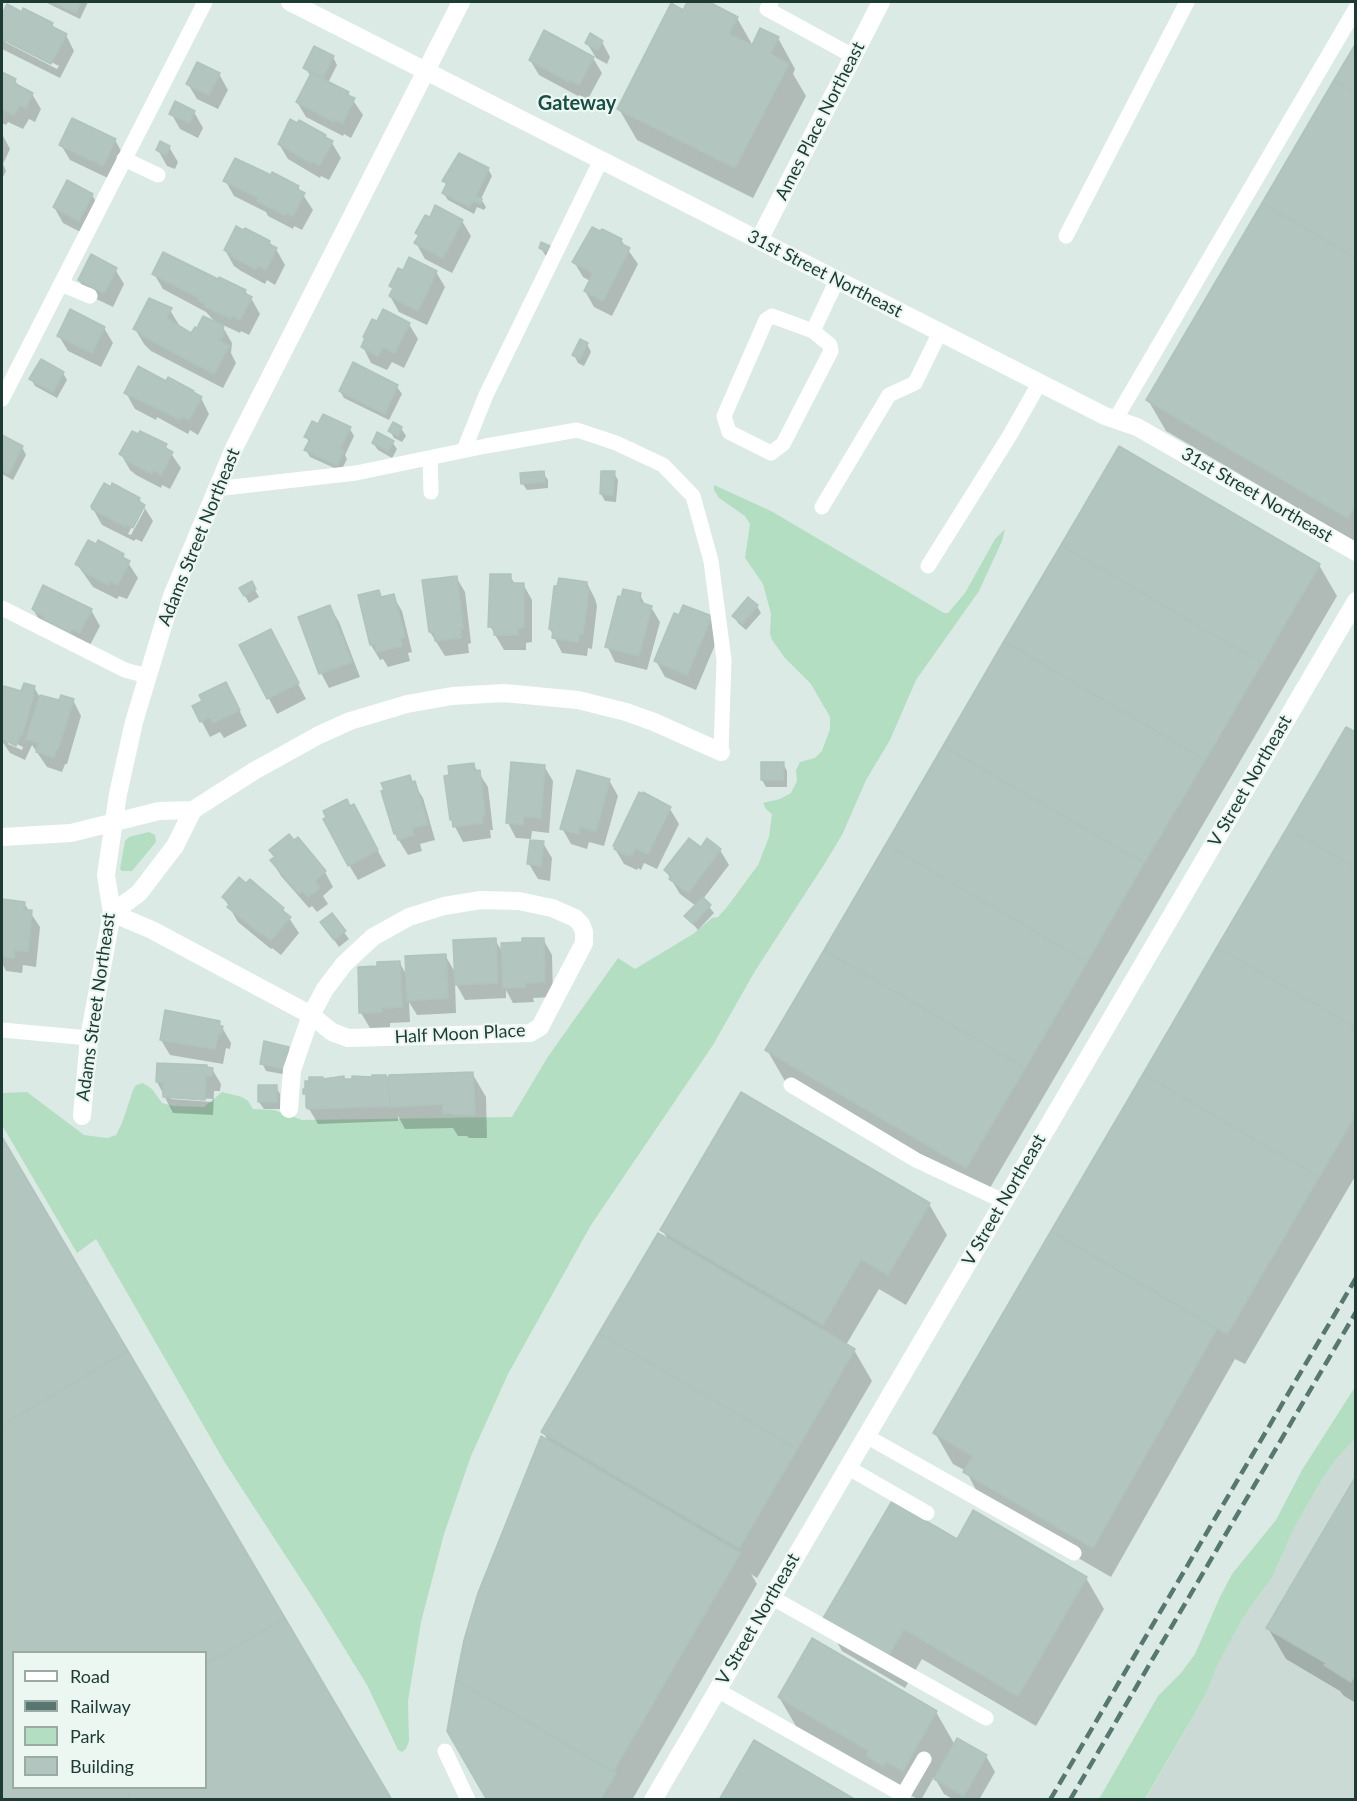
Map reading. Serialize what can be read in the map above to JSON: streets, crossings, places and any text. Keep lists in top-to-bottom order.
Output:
{
  "streets": {
    "street": [
      "Ames Place Northeast",
      "31st Street Northeast",
      "Adams Street Northeast",
      "V Street Northeast",
      "Half Moon Place"
    ]
  },
  "crossings": [
    ["Ames Place Northeast", "31st Street Northeast"],
    ["31st Street Northeast", "Adams Street Northeast"],
    ["Adams Street Northeast", "Half Moon Place"]
  ],
  "districts": ["Gateway"],
  "legend": [
    "Road",
    "Railway",
    "Park",
    "Building"
  ]
}
